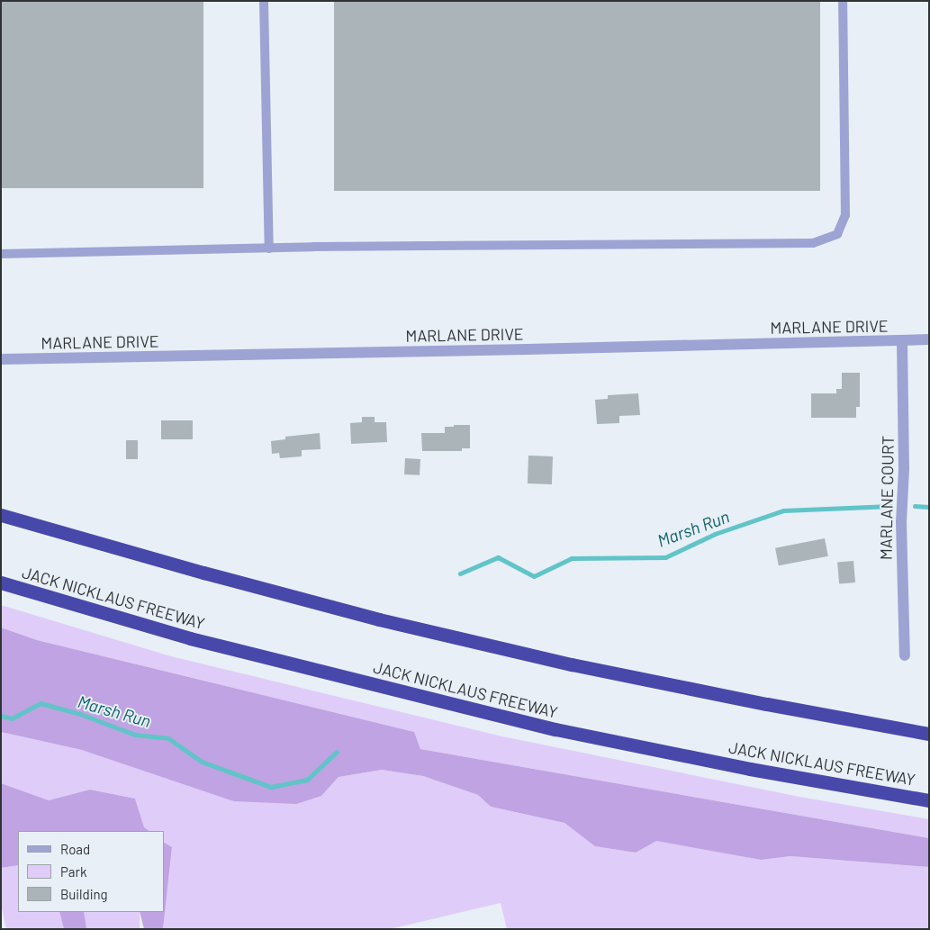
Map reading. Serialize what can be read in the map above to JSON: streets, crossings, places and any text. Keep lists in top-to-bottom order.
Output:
{
  "streets": {
    "highway": ["JACK NICKLAUS FREEWAY"],
    "street": ["MARLANE DRIVE", "MARLANE COURT"]
  },
  "crossings": [
    ["MARLANE DRIVE", "MARLANE COURT"]
  ],
  "water": ["Marsh Run"],
  "legend": ["Road", "Park", "Building"]
}
